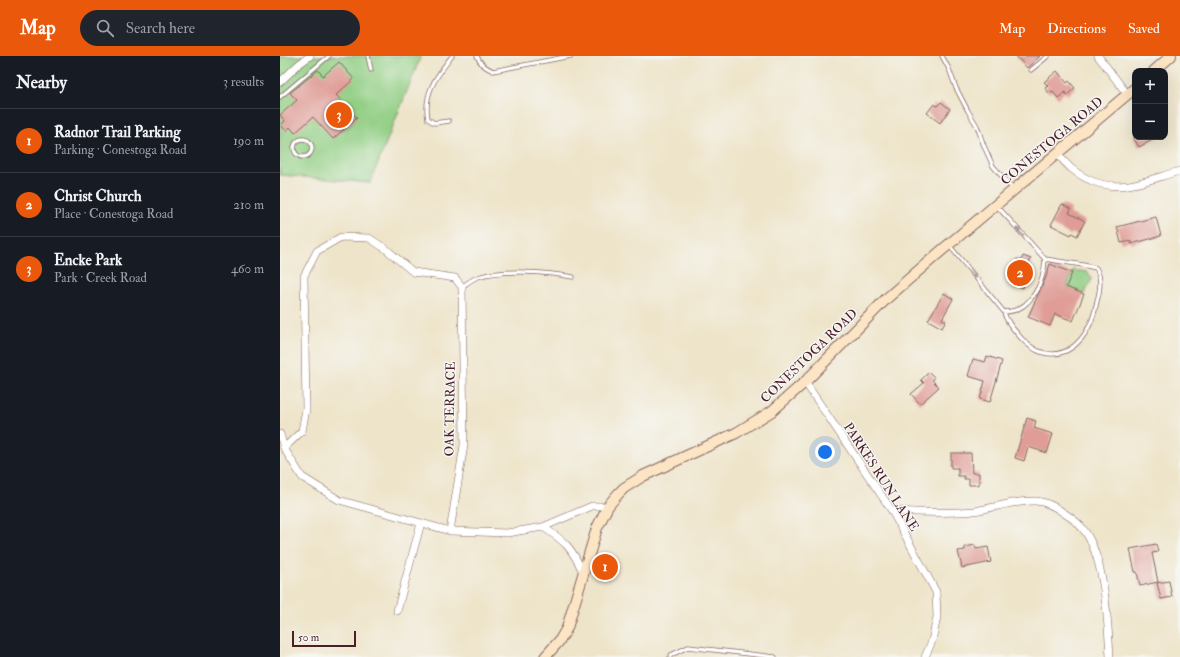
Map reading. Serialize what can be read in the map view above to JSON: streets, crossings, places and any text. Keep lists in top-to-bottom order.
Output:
{
  "streets": {
    "main road": ["CONESTOGA ROAD"],
    "street": ["OAK TERRACE", "PARKES RUN LANE"]
  },
  "crossings": [
    ["CONESTOGA ROAD", "PARKES RUN LANE"]
  ],
  "scale_bar": "50 m",
  "page": {
    "header": "Map",
    "search": "Search here",
    "nav": ["Map", "Directions", "Saved"],
    "heading": ["Nearby", "3 results"],
    "map_buttons": ["+", "−"],
    "pins": ["3", "2", "1"],
    "list": [
      {
        "mark": "1",
        "name": "Radnor Trail Parking",
        "note": "Parking · Conestoga Road",
        "value": "190 m"
      },
      {
        "mark": "2",
        "name": "Christ Church",
        "note": "Place · Conestoga Road",
        "value": "210 m"
      },
      {
        "mark": "3",
        "name": "Encke Park",
        "note": "Park · Creek Road",
        "value": "460 m"
      }
    ],
    "scale": "50 m"
  }
}
